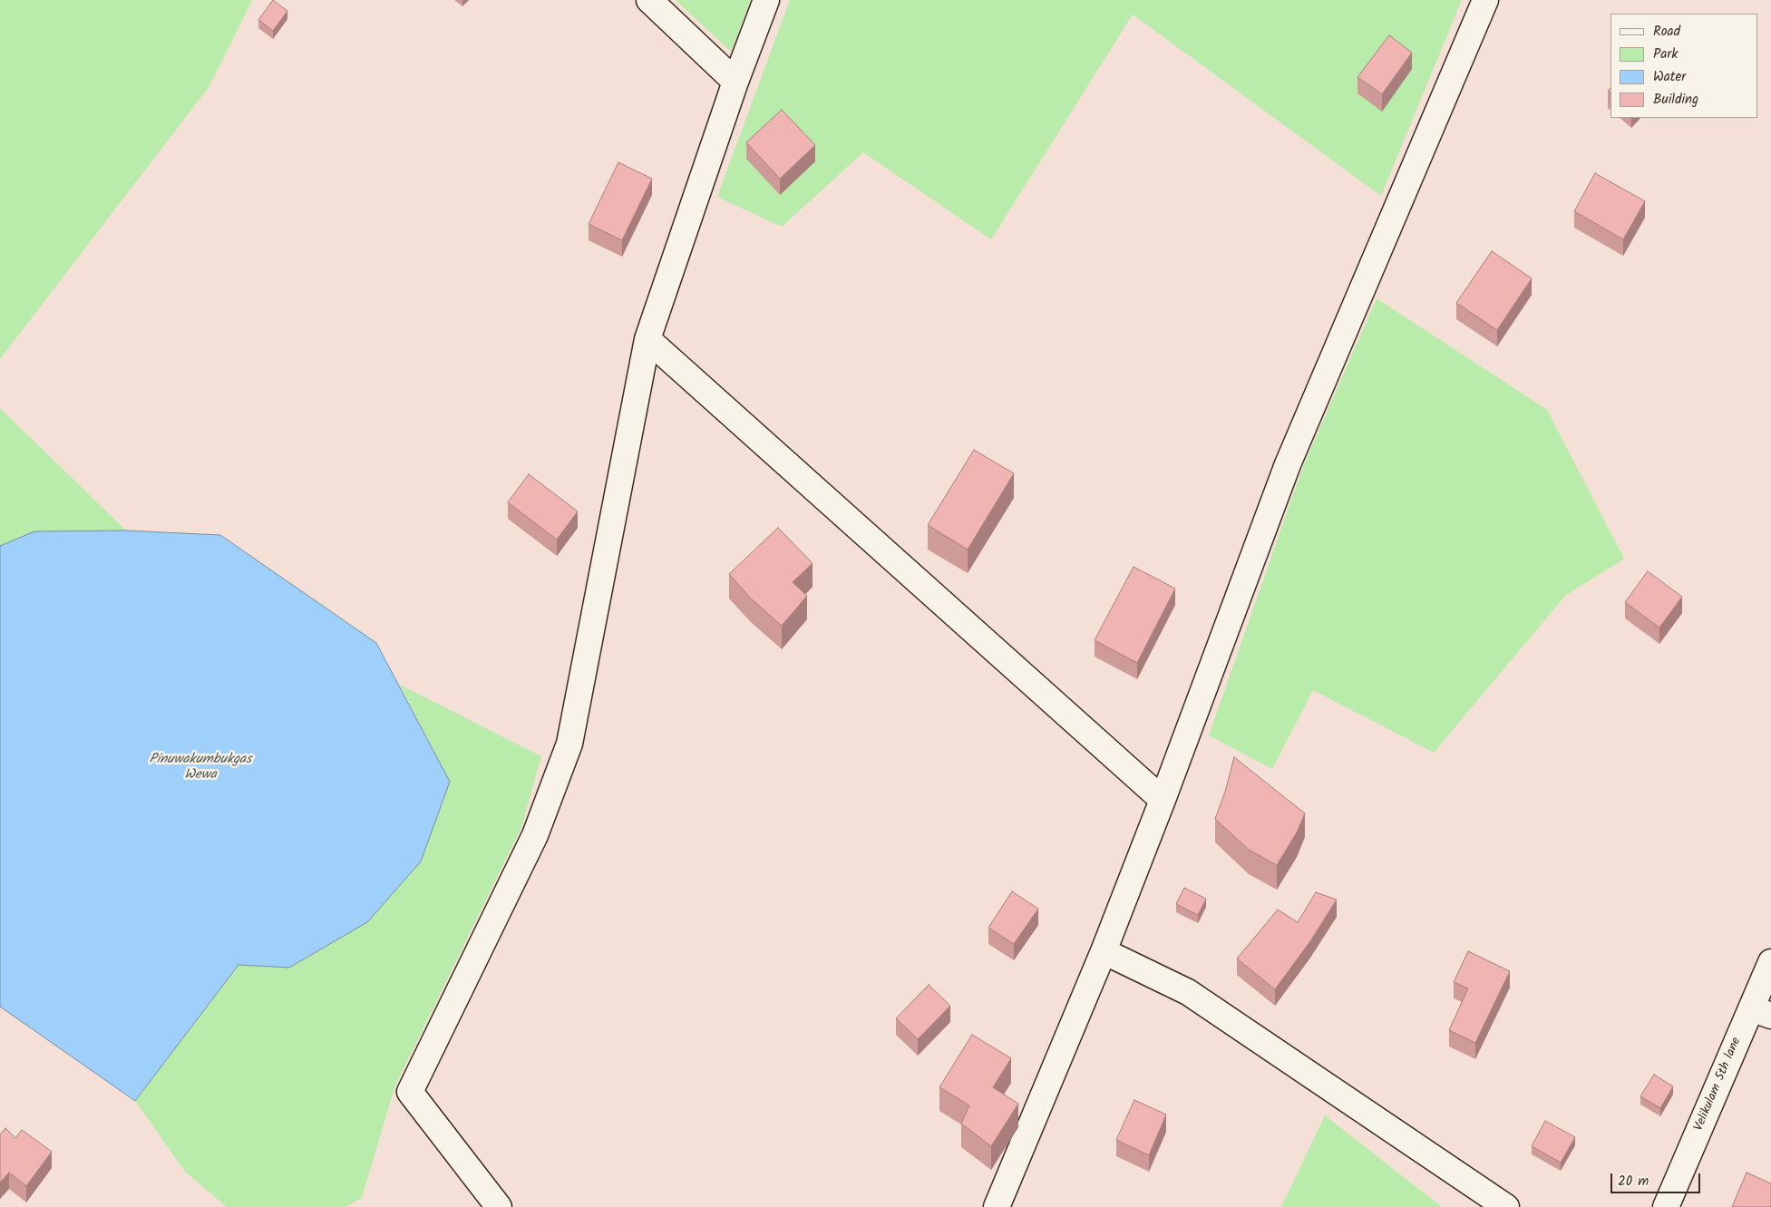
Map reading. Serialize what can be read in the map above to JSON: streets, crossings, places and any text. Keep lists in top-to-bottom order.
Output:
{
  "streets": {
    "street": ["Velikulam 5th lane"]
  },
  "water": ["Pinuwakumbukgas Wewa"],
  "legend": [
    "Road",
    "Park",
    "Water",
    "Building"
  ],
  "scale_bar": "20 m"
}
